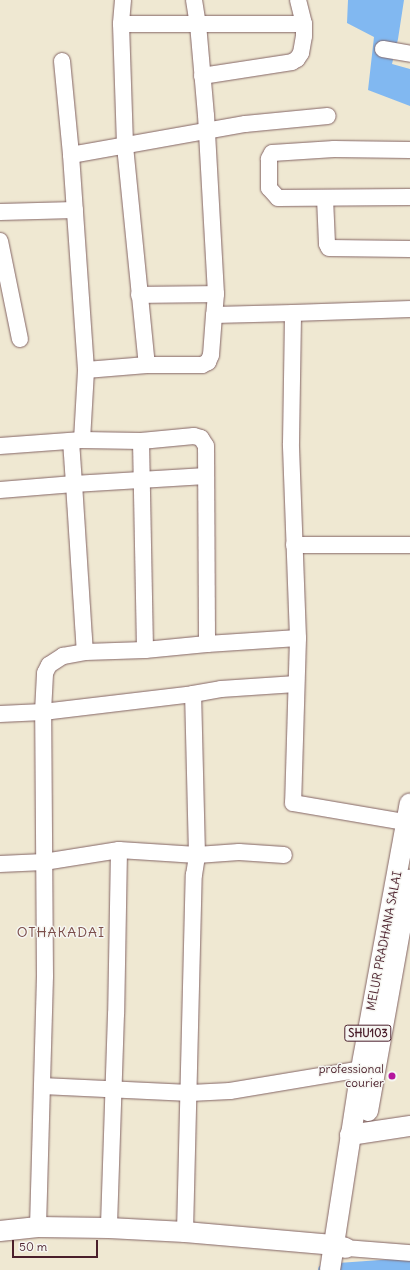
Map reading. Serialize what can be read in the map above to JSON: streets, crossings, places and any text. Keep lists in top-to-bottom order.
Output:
{
  "streets": {
    "main road": ["MELUR PRADHANA SALAI", "SHU103"]
  },
  "districts": ["OTHAKADAI"],
  "places": ["professional courier"],
  "scale_bar": "50 m"
}
